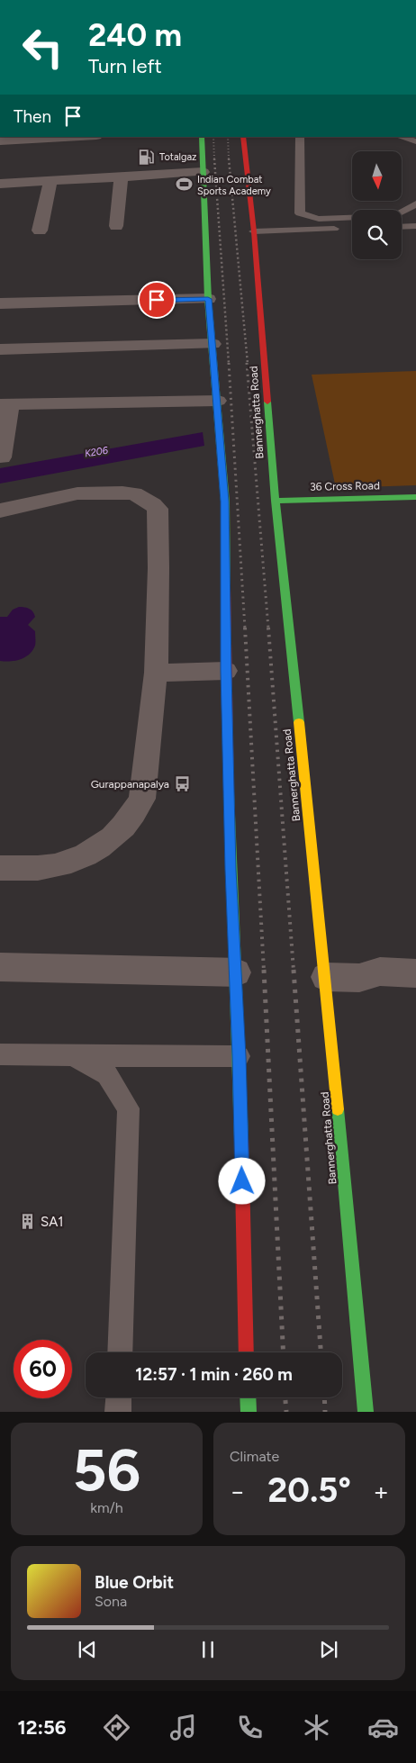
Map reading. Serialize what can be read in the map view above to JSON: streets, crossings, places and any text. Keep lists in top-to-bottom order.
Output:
{
  "streets": {
    "main road": ["Bannerghatta Road", "36 Cross Road"]
  },
  "crossings": [
    ["Bannerghatta Road", "36 Cross Road"]
  ],
  "water": ["K206"],
  "places": {
    "fuel station": ["Totalgaz"],
    "sports": ["Indian Combat Sports Academy"],
    "bus stop": ["Gurappanapalya"],
    "building": ["SA1"]
  },
  "north": "bottom",
  "page": {
    "turn": ["240 m", "Turn left"],
    "then": "Then",
    "limit": "60",
    "trip": "12:57 · 1 min · 260 m",
    "tile": [
      ["56", "km/h"],
      "Climate"
    ],
    "heat": ["−", "20.5°", "+"],
    "song": ["Blue Orbit", "Sona"],
    "tabs": "12:56"
  }
}
